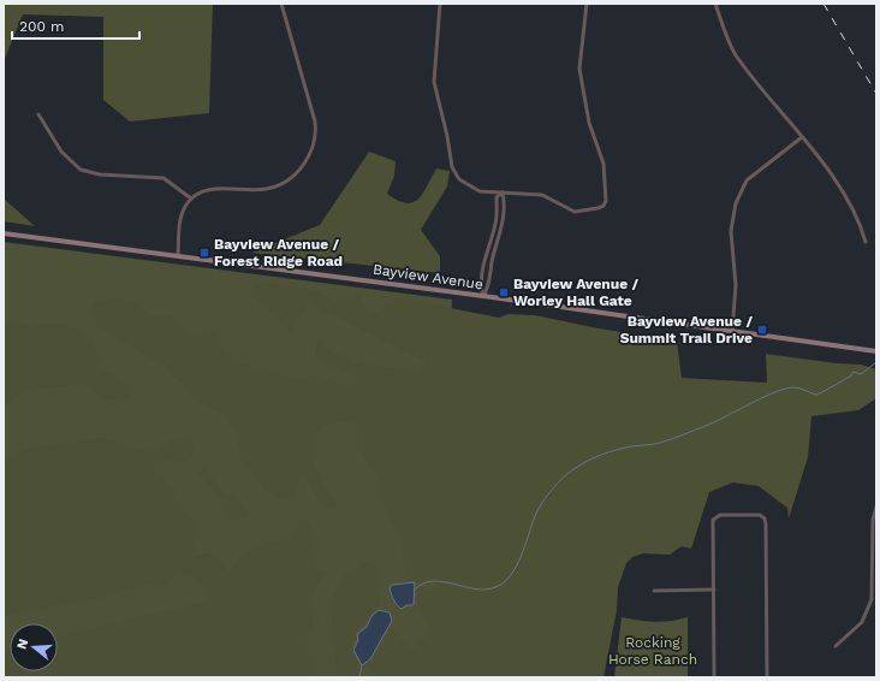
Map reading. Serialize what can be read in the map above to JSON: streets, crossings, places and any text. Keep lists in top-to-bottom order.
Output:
{
  "streets": {
    "main road": ["Bayview Avenue"]
  },
  "parks": ["Rocking Horse Ranch"],
  "places": {
    "transit": ["Bayview Avenue / Forest Ridge Road", "Bayview Avenue / Worley Hall Gate", "Bayview Avenue / Summit Trail Drive"]
  },
  "scale_bar": "200 m",
  "north": "left"
}
